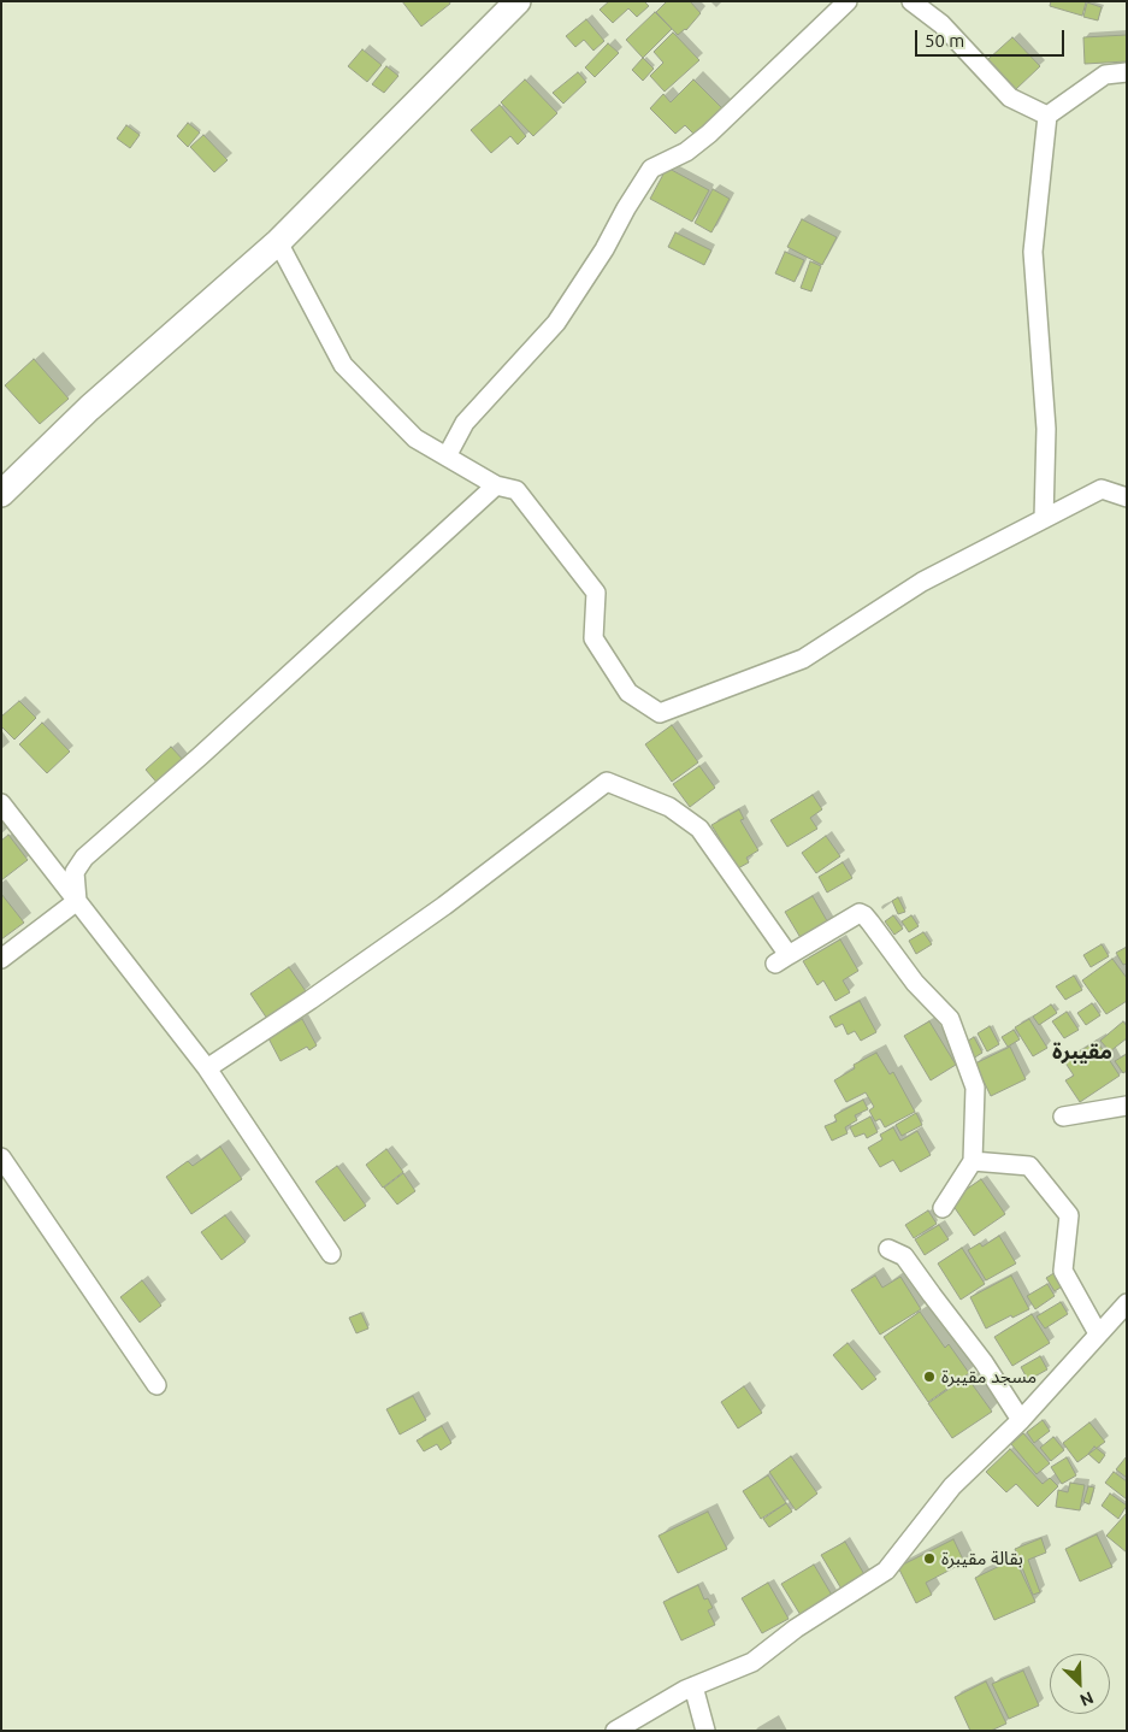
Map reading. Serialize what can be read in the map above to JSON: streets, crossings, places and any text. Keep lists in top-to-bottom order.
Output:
{
  "districts": ["مقيبرة"],
  "places": ["مسجد مقيبرة", "بقالة مقيبرة"],
  "scale_bar": "50 m",
  "north": "bottom right"
}
